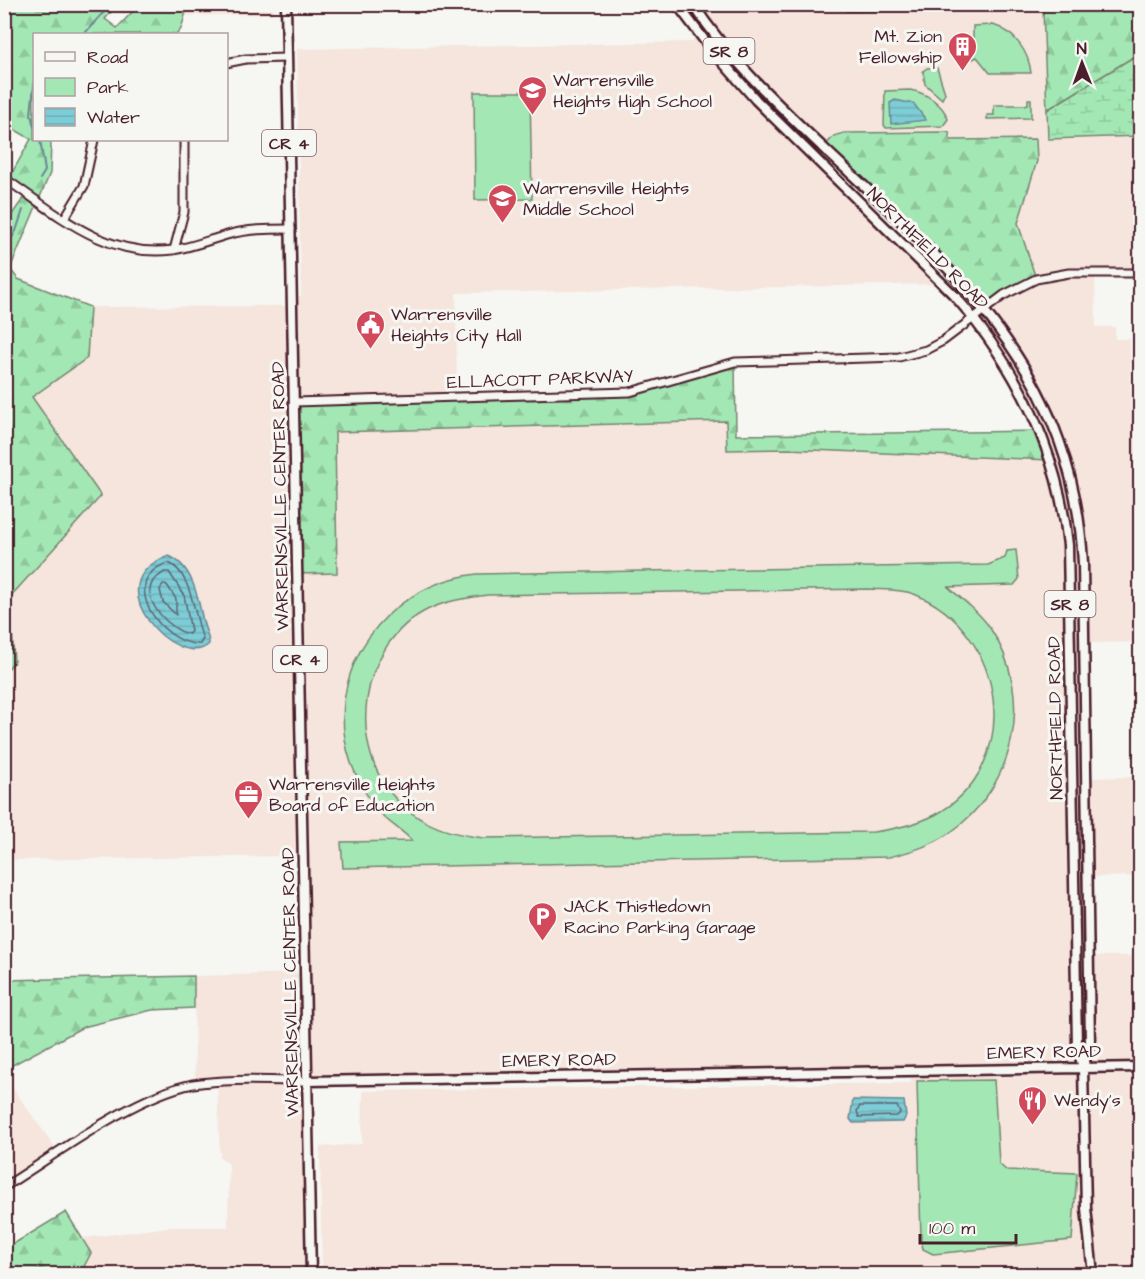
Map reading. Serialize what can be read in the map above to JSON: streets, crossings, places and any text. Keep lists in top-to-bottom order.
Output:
{
  "streets": {
    "main road": [
      "SR 8",
      "CR 4",
      "NORTHFIELD ROAD",
      "WARRENSVILLE CENTER ROAD",
      "EMERY ROAD"
    ],
    "street": ["ELLACOTT PARKWAY"]
  },
  "crossings": [
    ["NORTHFIELD ROAD", "ELLACOTT PARKWAY"],
    ["NORTHFIELD ROAD", "EMERY ROAD"],
    ["ELLACOTT PARKWAY", "WARRENSVILLE CENTER ROAD"],
    ["WARRENSVILLE CENTER ROAD", "EMERY ROAD"]
  ],
  "places": {
    "building": ["Mt. Zion Fellowship"],
    "school or university": ["Warrensville Heights High School", "Warrensville Heights Middle School"],
    "public building": ["Warrensville Heights City Hall"],
    "office": ["Warrensville Heights Board of Education"],
    "parking": ["JACK Thistledown Racino Parking Garage"],
    "restaurant": ["Wendy's"]
  },
  "legend": ["Road", "Park", "Water"],
  "scale_bar": "100 m",
  "north": "top"
}
